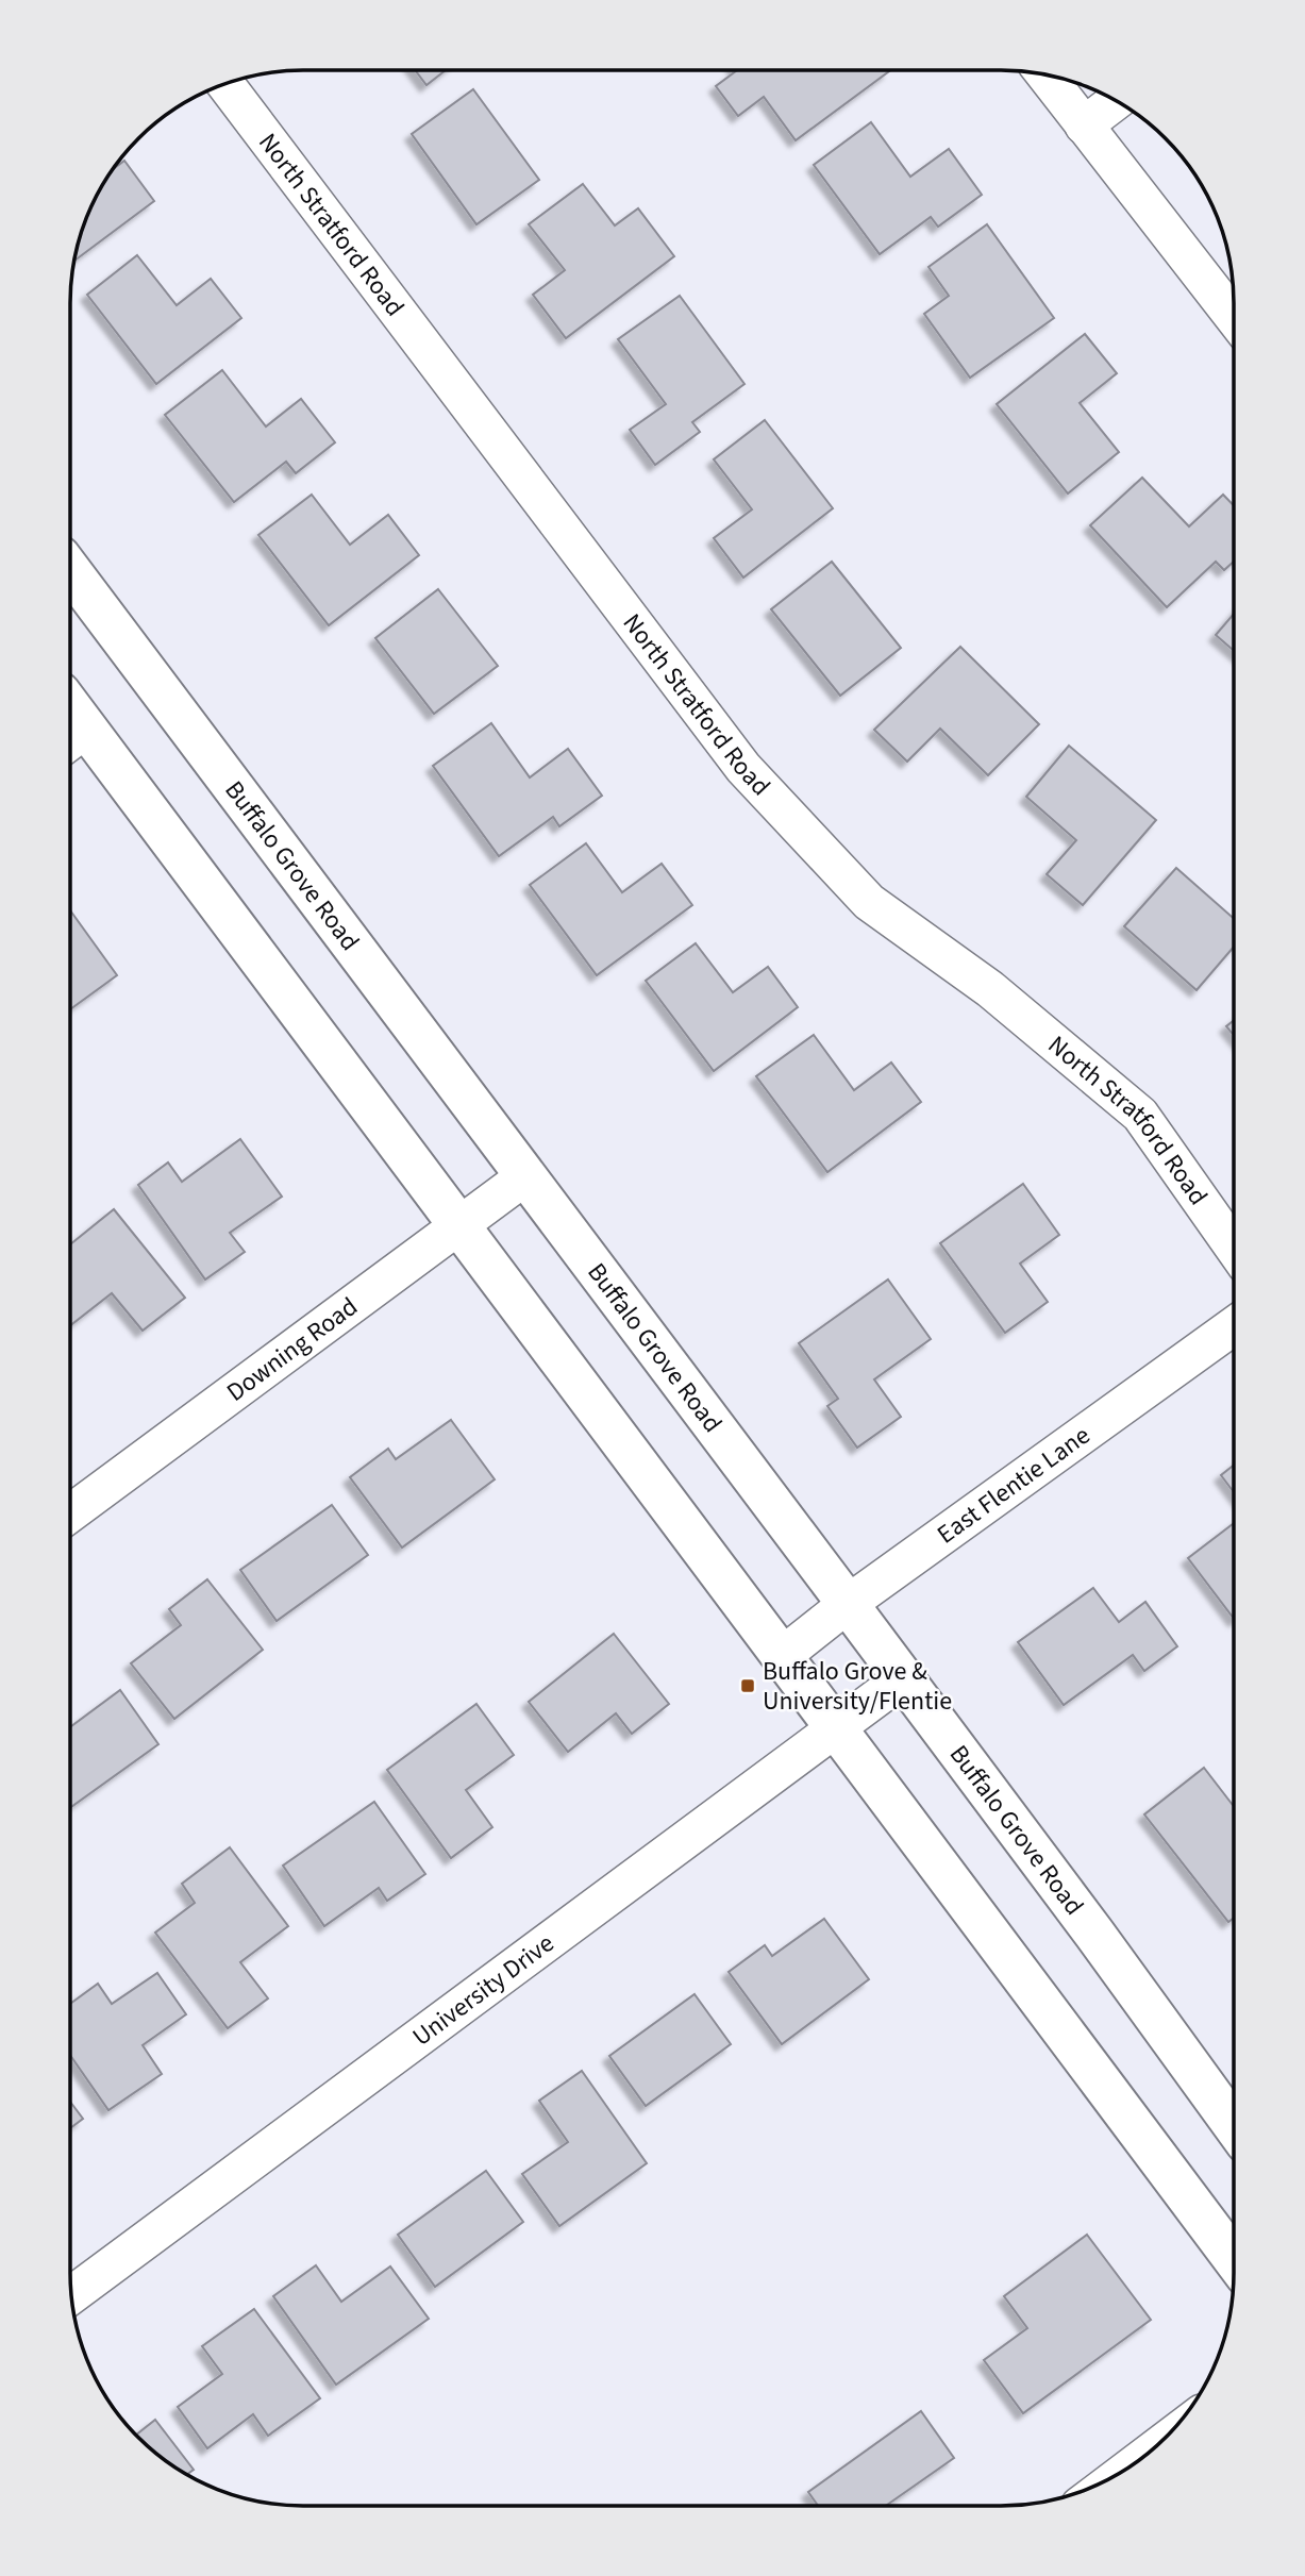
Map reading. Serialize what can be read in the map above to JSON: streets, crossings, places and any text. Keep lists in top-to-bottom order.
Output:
{
  "streets": {
    "main road": ["Buffalo Grove Road"],
    "street": [
      "North Stratford Road",
      "Downing Road",
      "East Flentie Lane",
      "University Drive"
    ]
  },
  "crossings": [
    ["Buffalo Grove Road", "Downing Road"],
    ["Buffalo Grove Road", "East Flentie Lane"],
    ["Buffalo Grove Road", "University Drive"]
  ],
  "places": {
    "transit": ["Buffalo Grove & University/Flentie"]
  }
}
